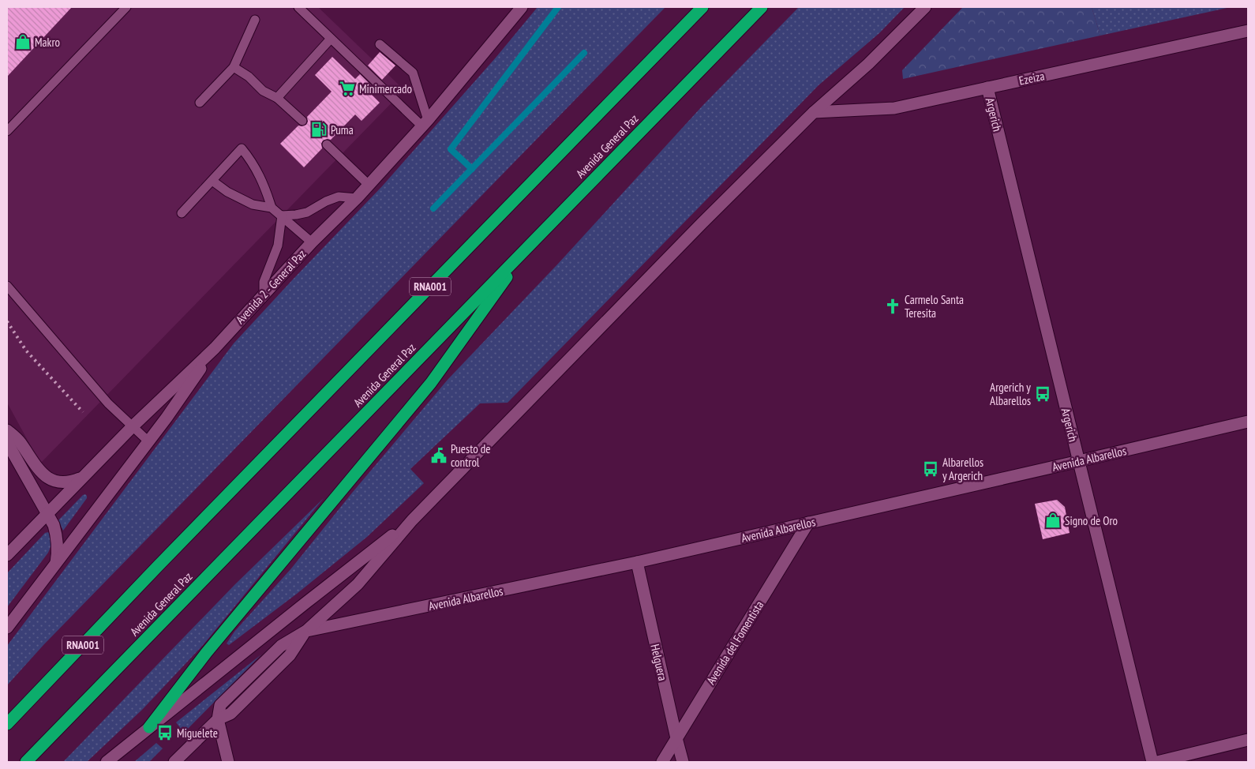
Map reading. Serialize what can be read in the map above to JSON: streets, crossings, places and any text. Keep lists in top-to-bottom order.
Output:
{
  "streets": {
    "highway": ["Avenida General Paz", "RNA001"],
    "street": [
      "Ezeiza",
      "Argerich",
      "Avenida 2 - General Paz",
      "Avenida Albarellos",
      "Avenida del Fomentista",
      "Helguera"
    ]
  },
  "crossings": [
    ["Ezeiza", "Argerich"],
    ["Argerich", "Avenida Albarellos"],
    ["Avenida Albarellos", "Avenida del Fomentista"],
    ["Avenida Albarellos", "Helguera"],
    ["Avenida del Fomentista", "Helguera"]
  ],
  "places": {
    "shop": ["Makro", "Signo de Oro"],
    "supermarket": ["Minimercado"],
    "fuel station": ["Puma"],
    "church": ["Carmelo Santa Teresita"],
    "bus stop": ["Argerich y Albarellos", "Albarellos y Argerich", "Miguelete"],
    "public building": ["Puesto de control"]
  }
}
